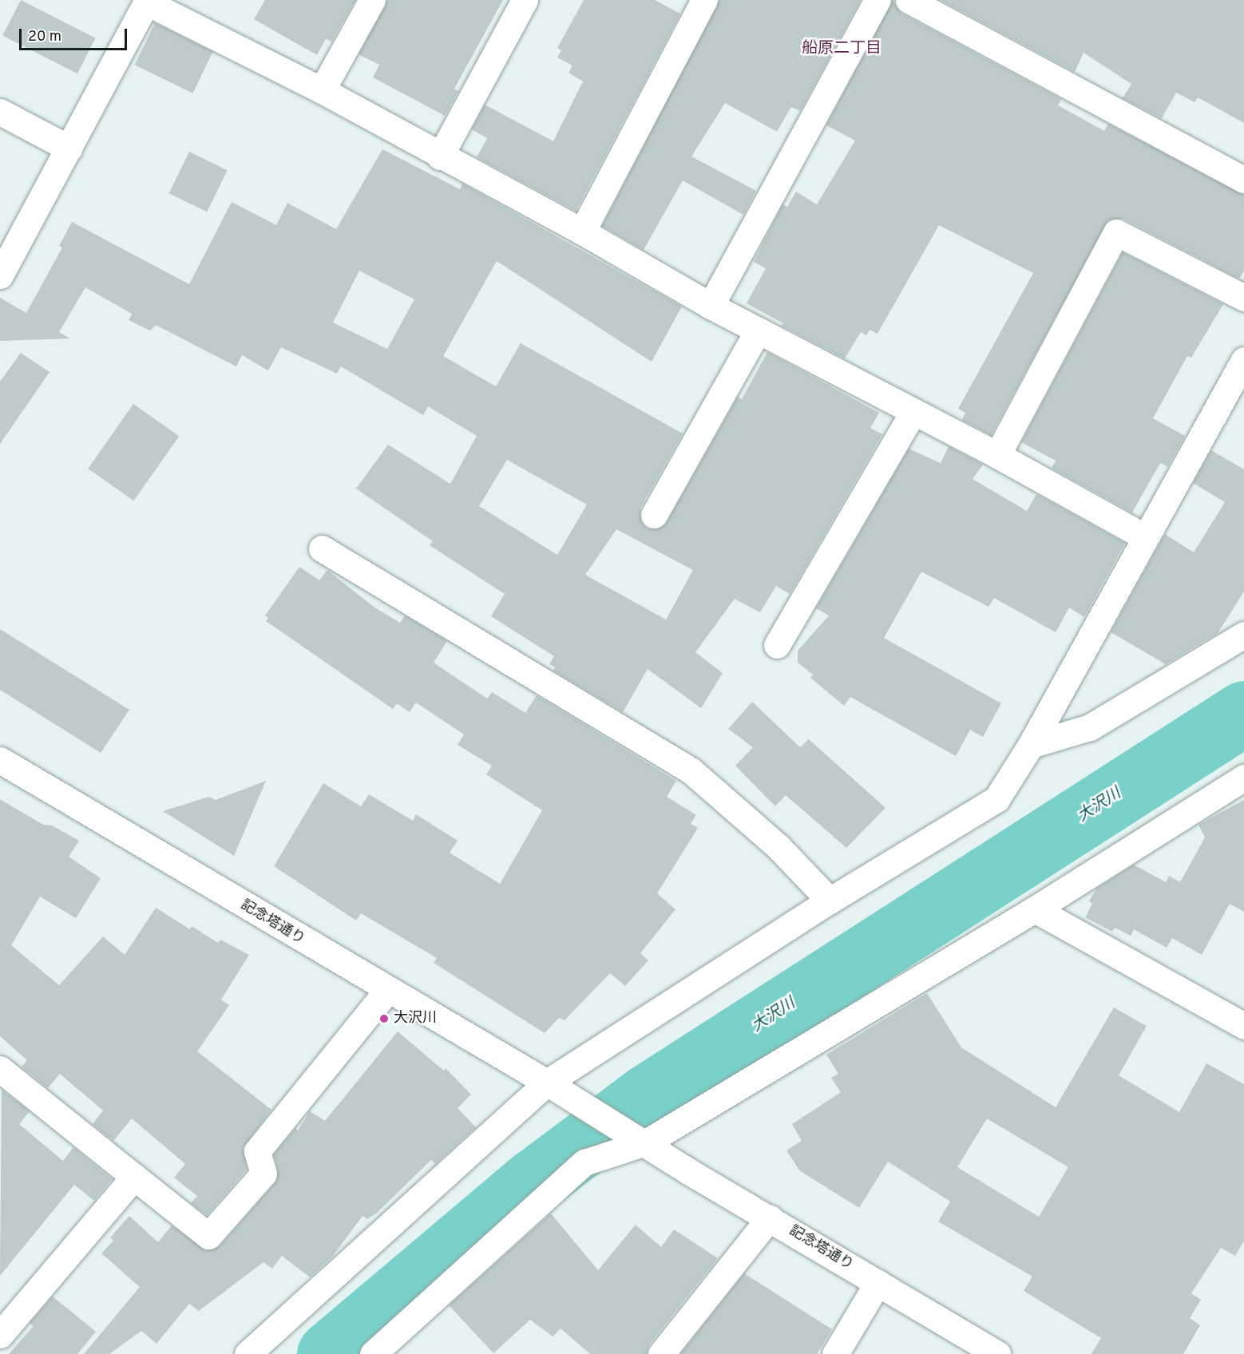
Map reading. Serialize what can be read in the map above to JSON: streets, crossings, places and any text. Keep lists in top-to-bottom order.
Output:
{
  "streets": {
    "street": ["記念塔通り"]
  },
  "districts": ["船原二丁目"],
  "water": ["大沢川"],
  "places": ["大沢川"],
  "scale_bar": "20 m"
}
